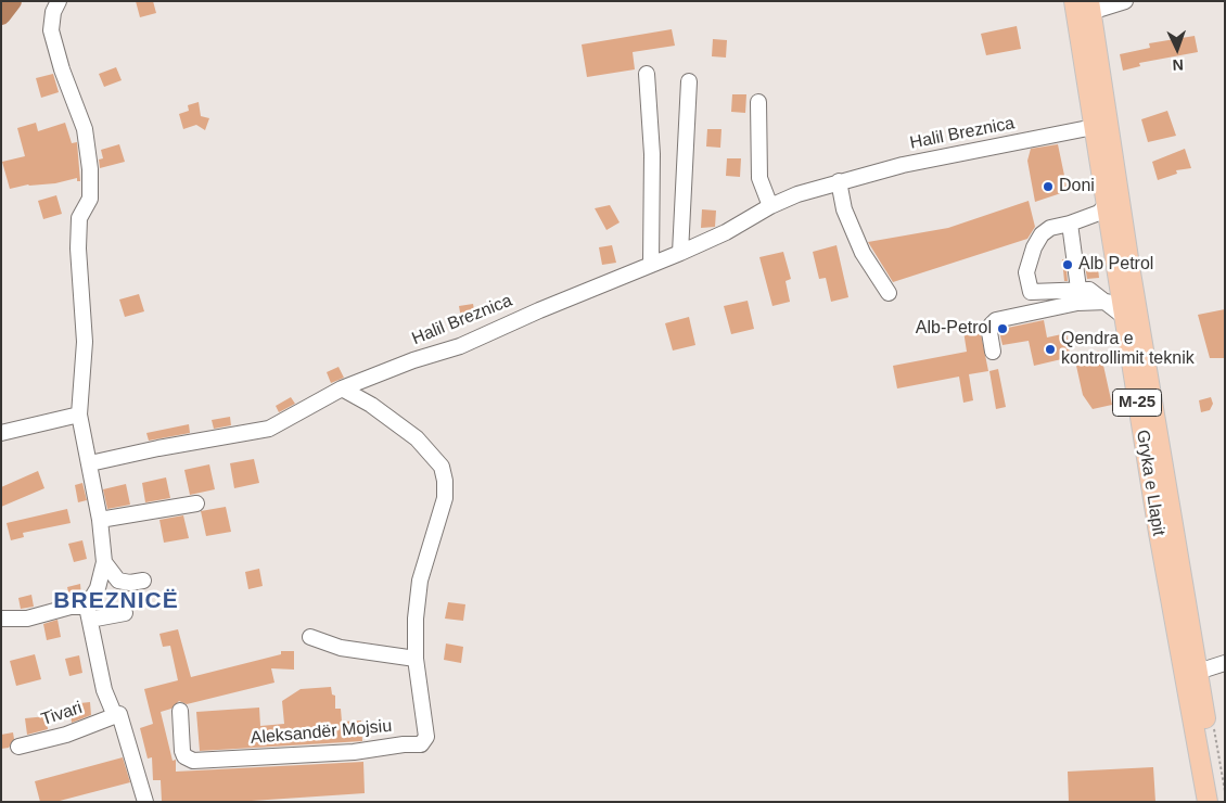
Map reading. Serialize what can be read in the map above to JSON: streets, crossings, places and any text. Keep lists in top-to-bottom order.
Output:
{
  "streets": {
    "main road": ["M-25", "Gryka e Llapit"],
    "street": ["Halil Breznica", "Tivari", "Aleksandër Mojsiu"]
  },
  "crossings": [
    ["Halil Breznica", "Gryka e Llapit"],
    ["Halil Breznica", "Aleksandër Mojsiu"]
  ],
  "districts": ["BREZNICË"],
  "places": [
    "Doni",
    "Alb Petrol",
    "Alb-Petrol",
    "Qendra e kontrollimit teknik"
  ],
  "north": "bottom"
}
